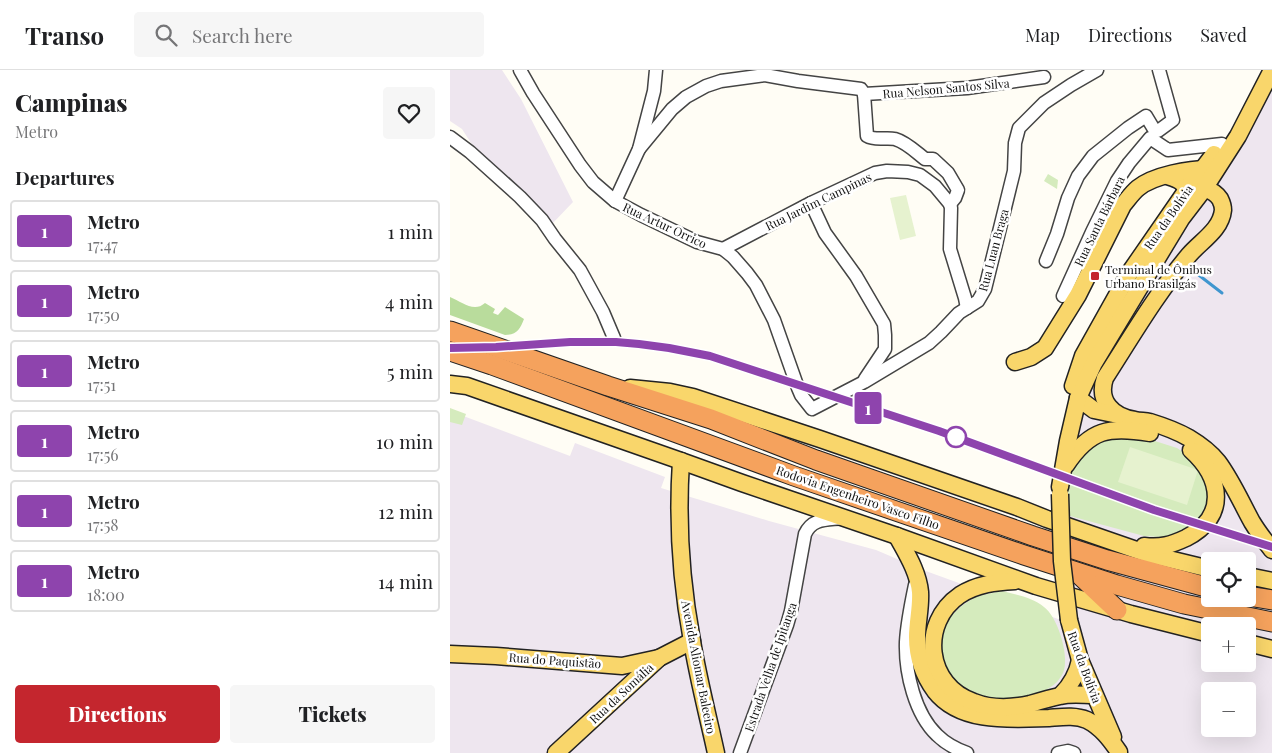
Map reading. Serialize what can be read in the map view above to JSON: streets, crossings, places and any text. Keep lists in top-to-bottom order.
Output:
{
  "streets": {
    "highway": ["Rodovia Engenheiro Vasco Filho"],
    "main road": [
      "Rua da Bolívia",
      "Rua do Paquistão",
      "Avenida Aliomar Baleeiro",
      "Rua da Somália"
    ],
    "street": [
      "Rua Nelson Santos Silva",
      "Rua Jardim Campinas",
      "Rua Santa Bárbara",
      "Rua Artur Orrico",
      "Rua Luan Braga",
      "Estrada Velha de Ipitanga"
    ]
  },
  "crossings": [
    ["Rua Jardim Campinas", "Rua Artur Orrico"],
    ["Rua da Bolívia", "Rua Santa Bárbara"],
    ["Rua Artur Orrico", "Rua Luan Braga"],
    ["Rodovia Engenheiro Vasco Filho", "Avenida Aliomar Baleeiro"],
    ["Rodovia Engenheiro Vasco Filho", "Estrada Velha de Ipitanga"],
    ["Rua do Paquistão", "Rua da Somália"],
    ["Avenida Aliomar Baleeiro", "Rua da Somália"]
  ],
  "places": {
    "transit": ["Terminal de Ônibus Urbano Brasilgás"]
  },
  "lines": ["metro line 1"],
  "page": {
    "header": "Transo",
    "search": "Search here",
    "nav": ["Map", "Directions", "Saved"],
    "heading": [
      ["Campinas", "Metro"],
      "Departures"
    ],
    "on_map": "1",
    "list": [
      {
        "mark": "1",
        "name": "Metro",
        "note": "17:47",
        "value": "1 min"
      },
      {
        "mark": "1",
        "name": "Metro",
        "note": "17:50",
        "value": "4 min"
      },
      {
        "mark": "1",
        "name": "Metro",
        "note": "17:51",
        "value": "5 min"
      },
      {
        "mark": "1",
        "name": "Metro",
        "note": "17:56",
        "value": "10 min"
      },
      {
        "mark": "1",
        "name": "Metro",
        "note": "17:58",
        "value": "12 min"
      },
      {
        "mark": "1",
        "name": "Metro",
        "note": "18:00",
        "value": "14 min"
      }
    ],
    "map_buttons": ["+", "−"],
    "buttons": ["Directions", "Tickets"]
  }
}
